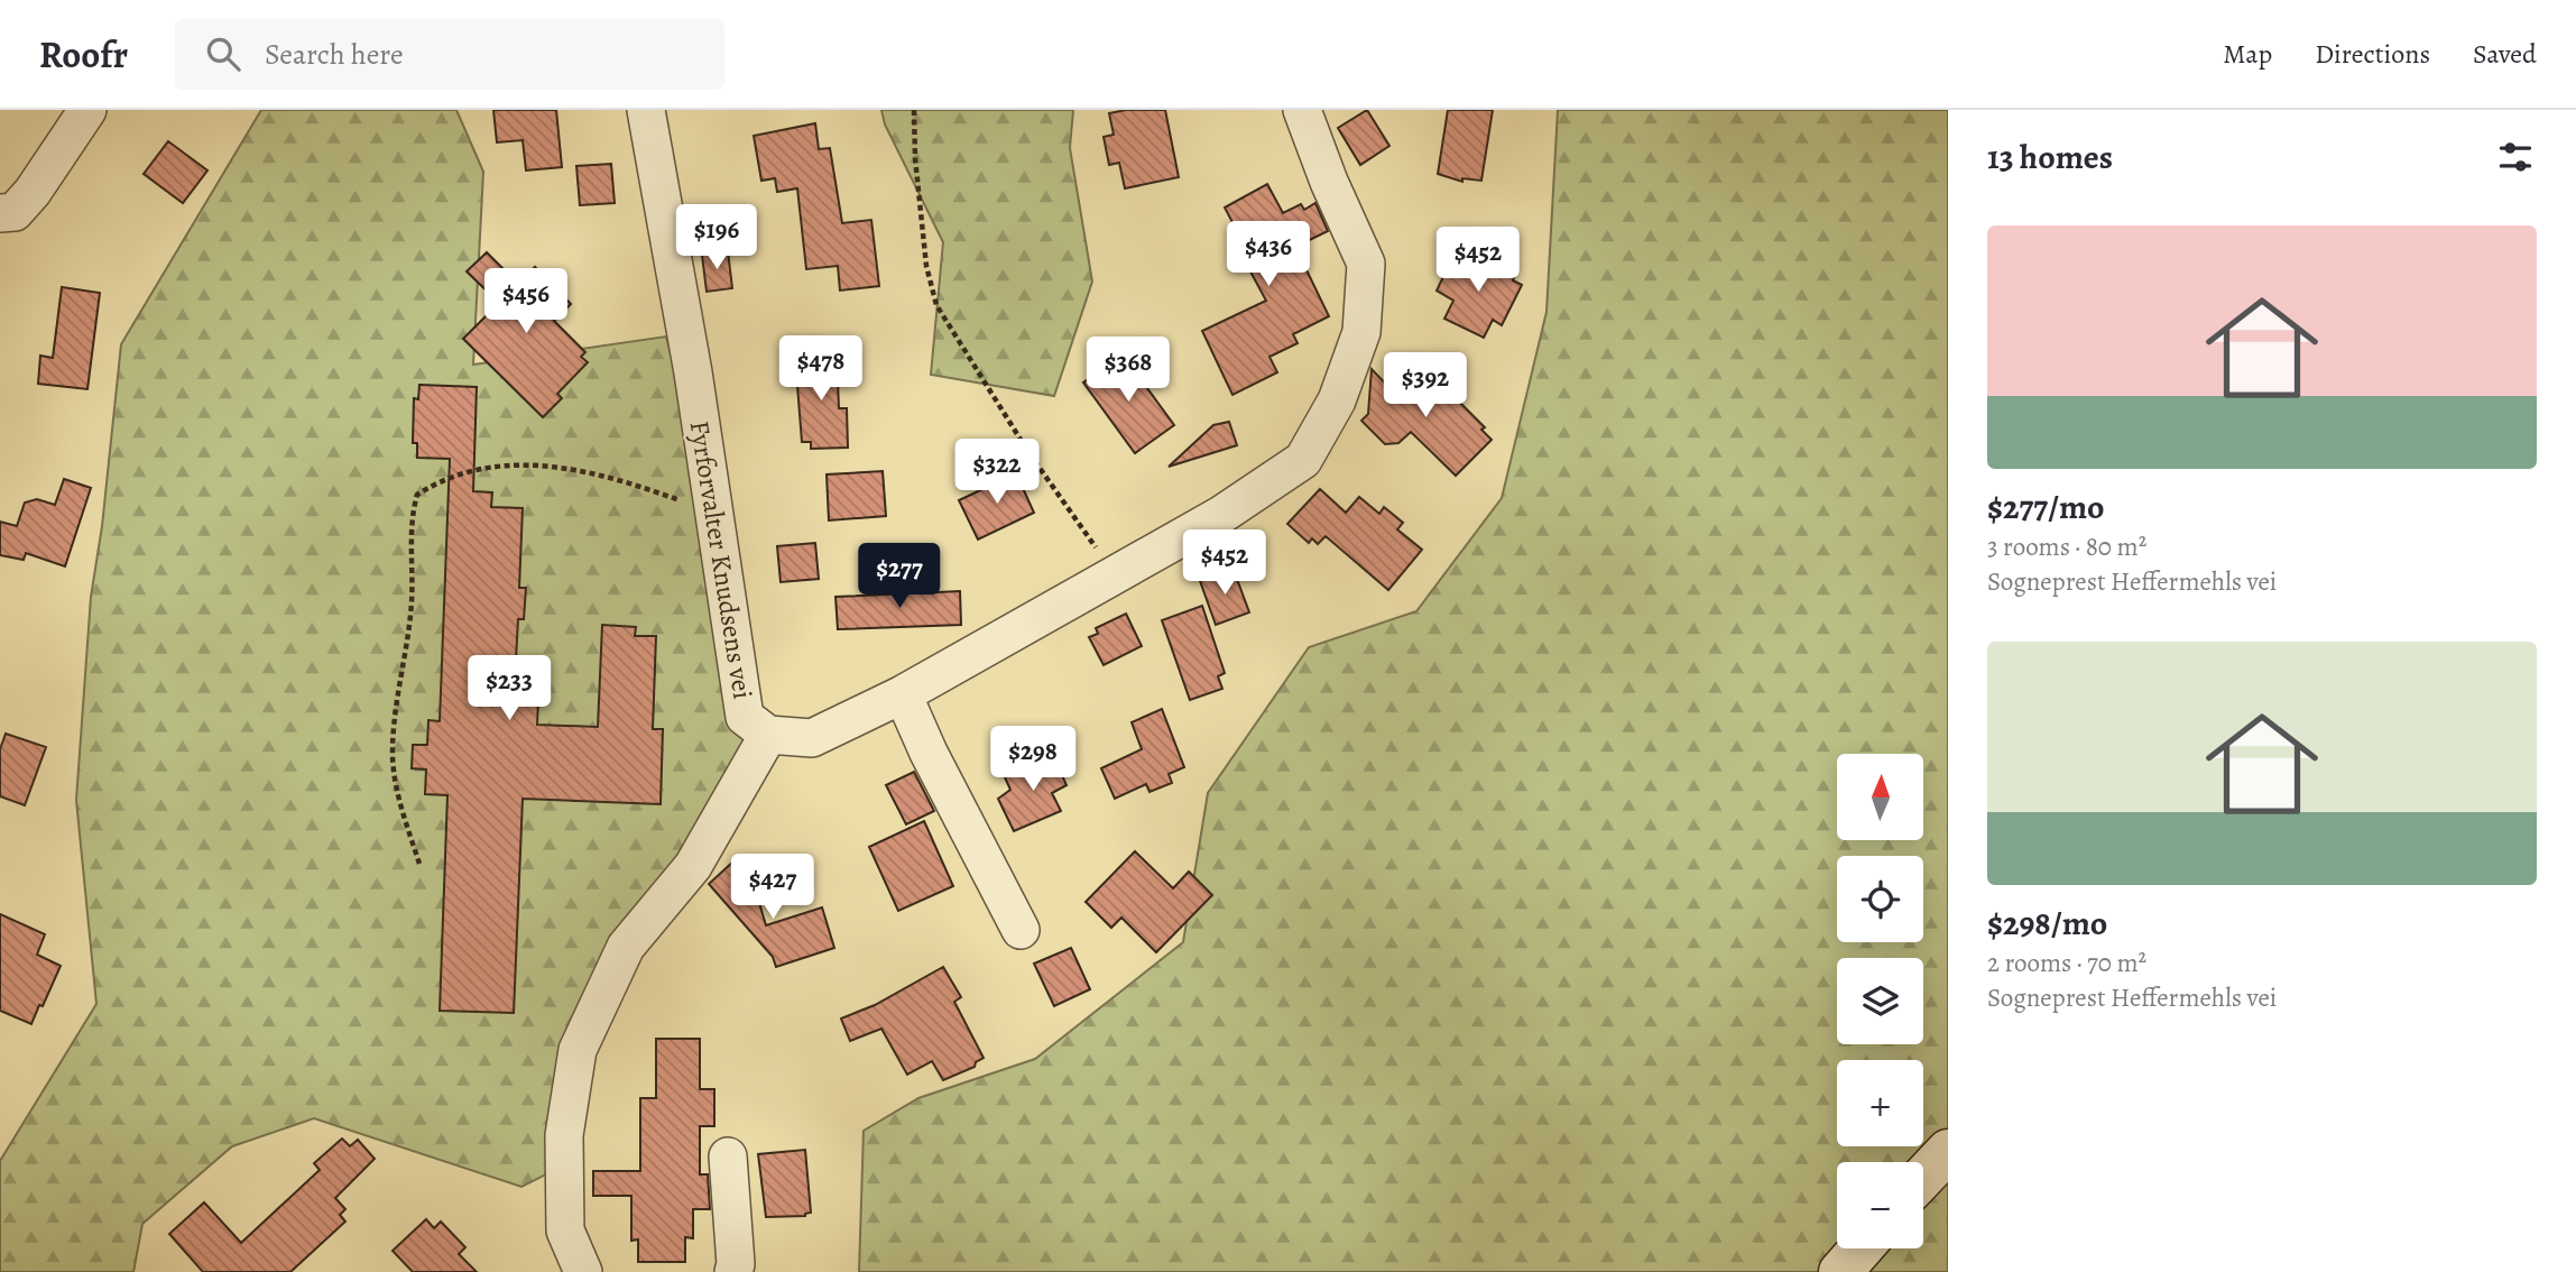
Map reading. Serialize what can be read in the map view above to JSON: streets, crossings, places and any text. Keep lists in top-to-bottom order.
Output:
{
  "streets": {
    "street": ["Fyrforvalter Knudsens vei"]
  },
  "north": "top",
  "page": {
    "header": "Roofr",
    "search": "Search here",
    "nav": ["Map", "Directions", "Saved"],
    "heading": "13 homes",
    "price": [
      "$196",
      "$436",
      "$452",
      "$456",
      "$478",
      "$368",
      "$392",
      "$322",
      "$452",
      "$277",
      "$233",
      "$298",
      "$427"
    ],
    "list": [
      {
        "name": "$277/mo",
        "note": "3 rooms · 80 m² · Sogneprest Heffermehls vei"
      },
      {
        "name": "$298/mo",
        "note": "2 rooms · 70 m² · Sogneprest Heffermehls vei"
      }
    ],
    "map_buttons": ["+", "−"]
  }
}
